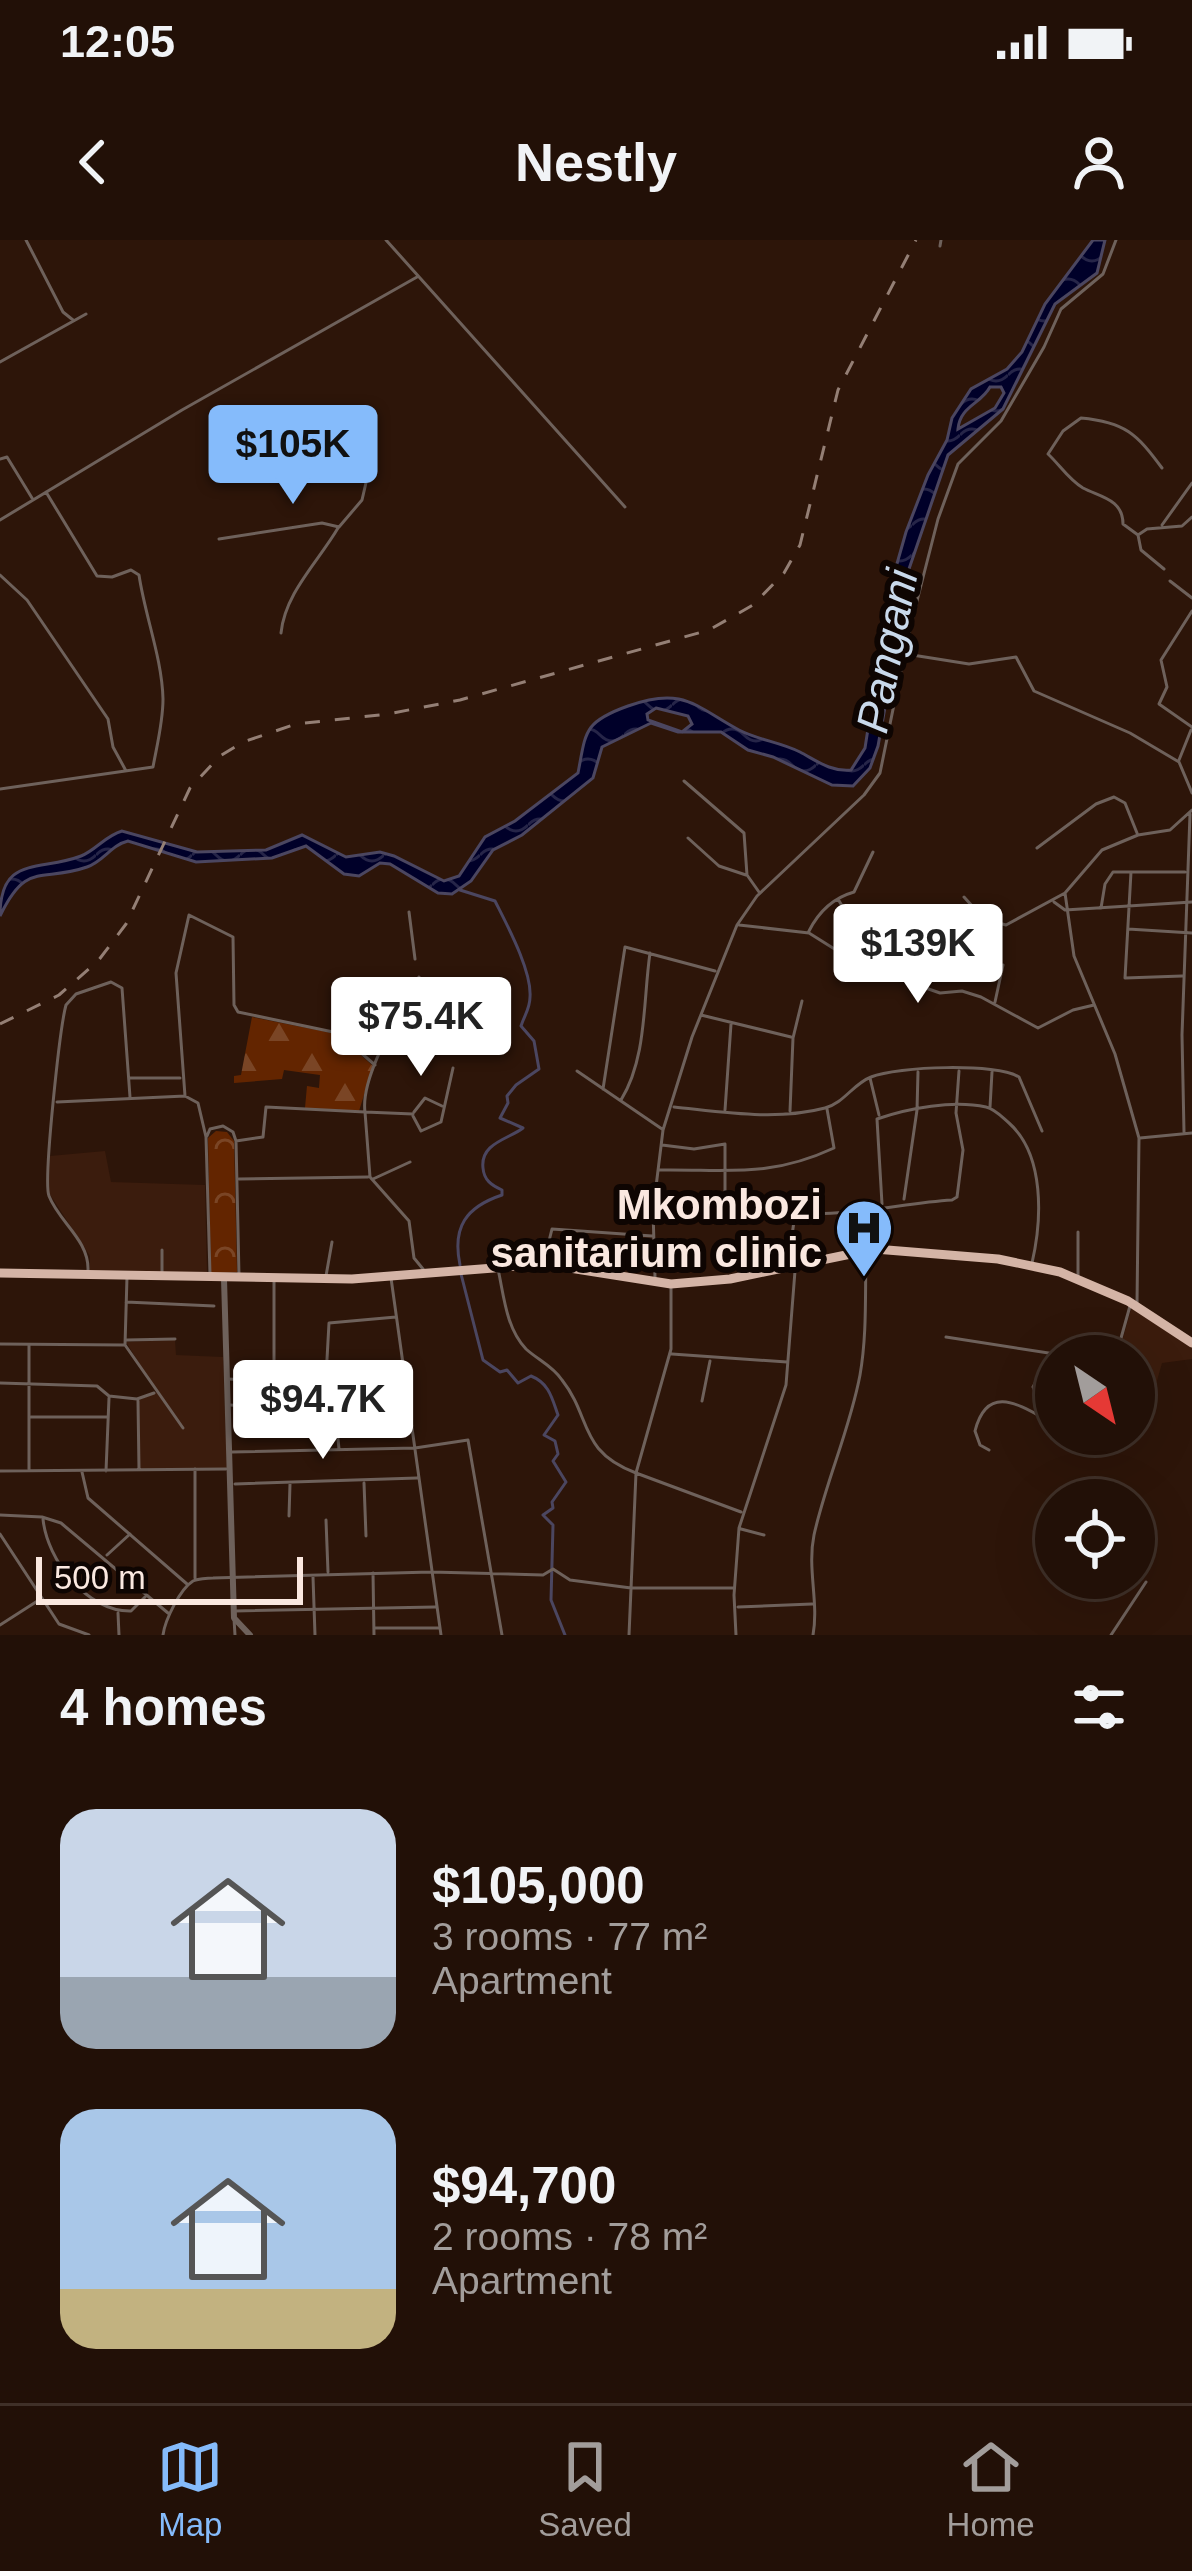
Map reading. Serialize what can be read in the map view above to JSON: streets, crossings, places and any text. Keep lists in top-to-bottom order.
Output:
{
  "water": ["Pangani"],
  "places": {
    "hospital": ["Mkombozi sanitarium clinic"]
  },
  "scale_bar": "500 m",
  "north": "bottom right",
  "page": {
    "status": "12:05",
    "header": "Nestly",
    "price": [
      "$105K",
      "$139K",
      "$75.4K",
      "$94.7K"
    ],
    "scale": "500 m",
    "heading": "4 homes",
    "list": [
      {
        "name": "$105,000",
        "note": "3 rooms · 77 m² · Apartment"
      },
      {
        "name": "$94,700",
        "note": "2 rooms · 78 m² · Apartment"
      }
    ],
    "tabs": ["Map", "Saved", "Home"]
  }
}
